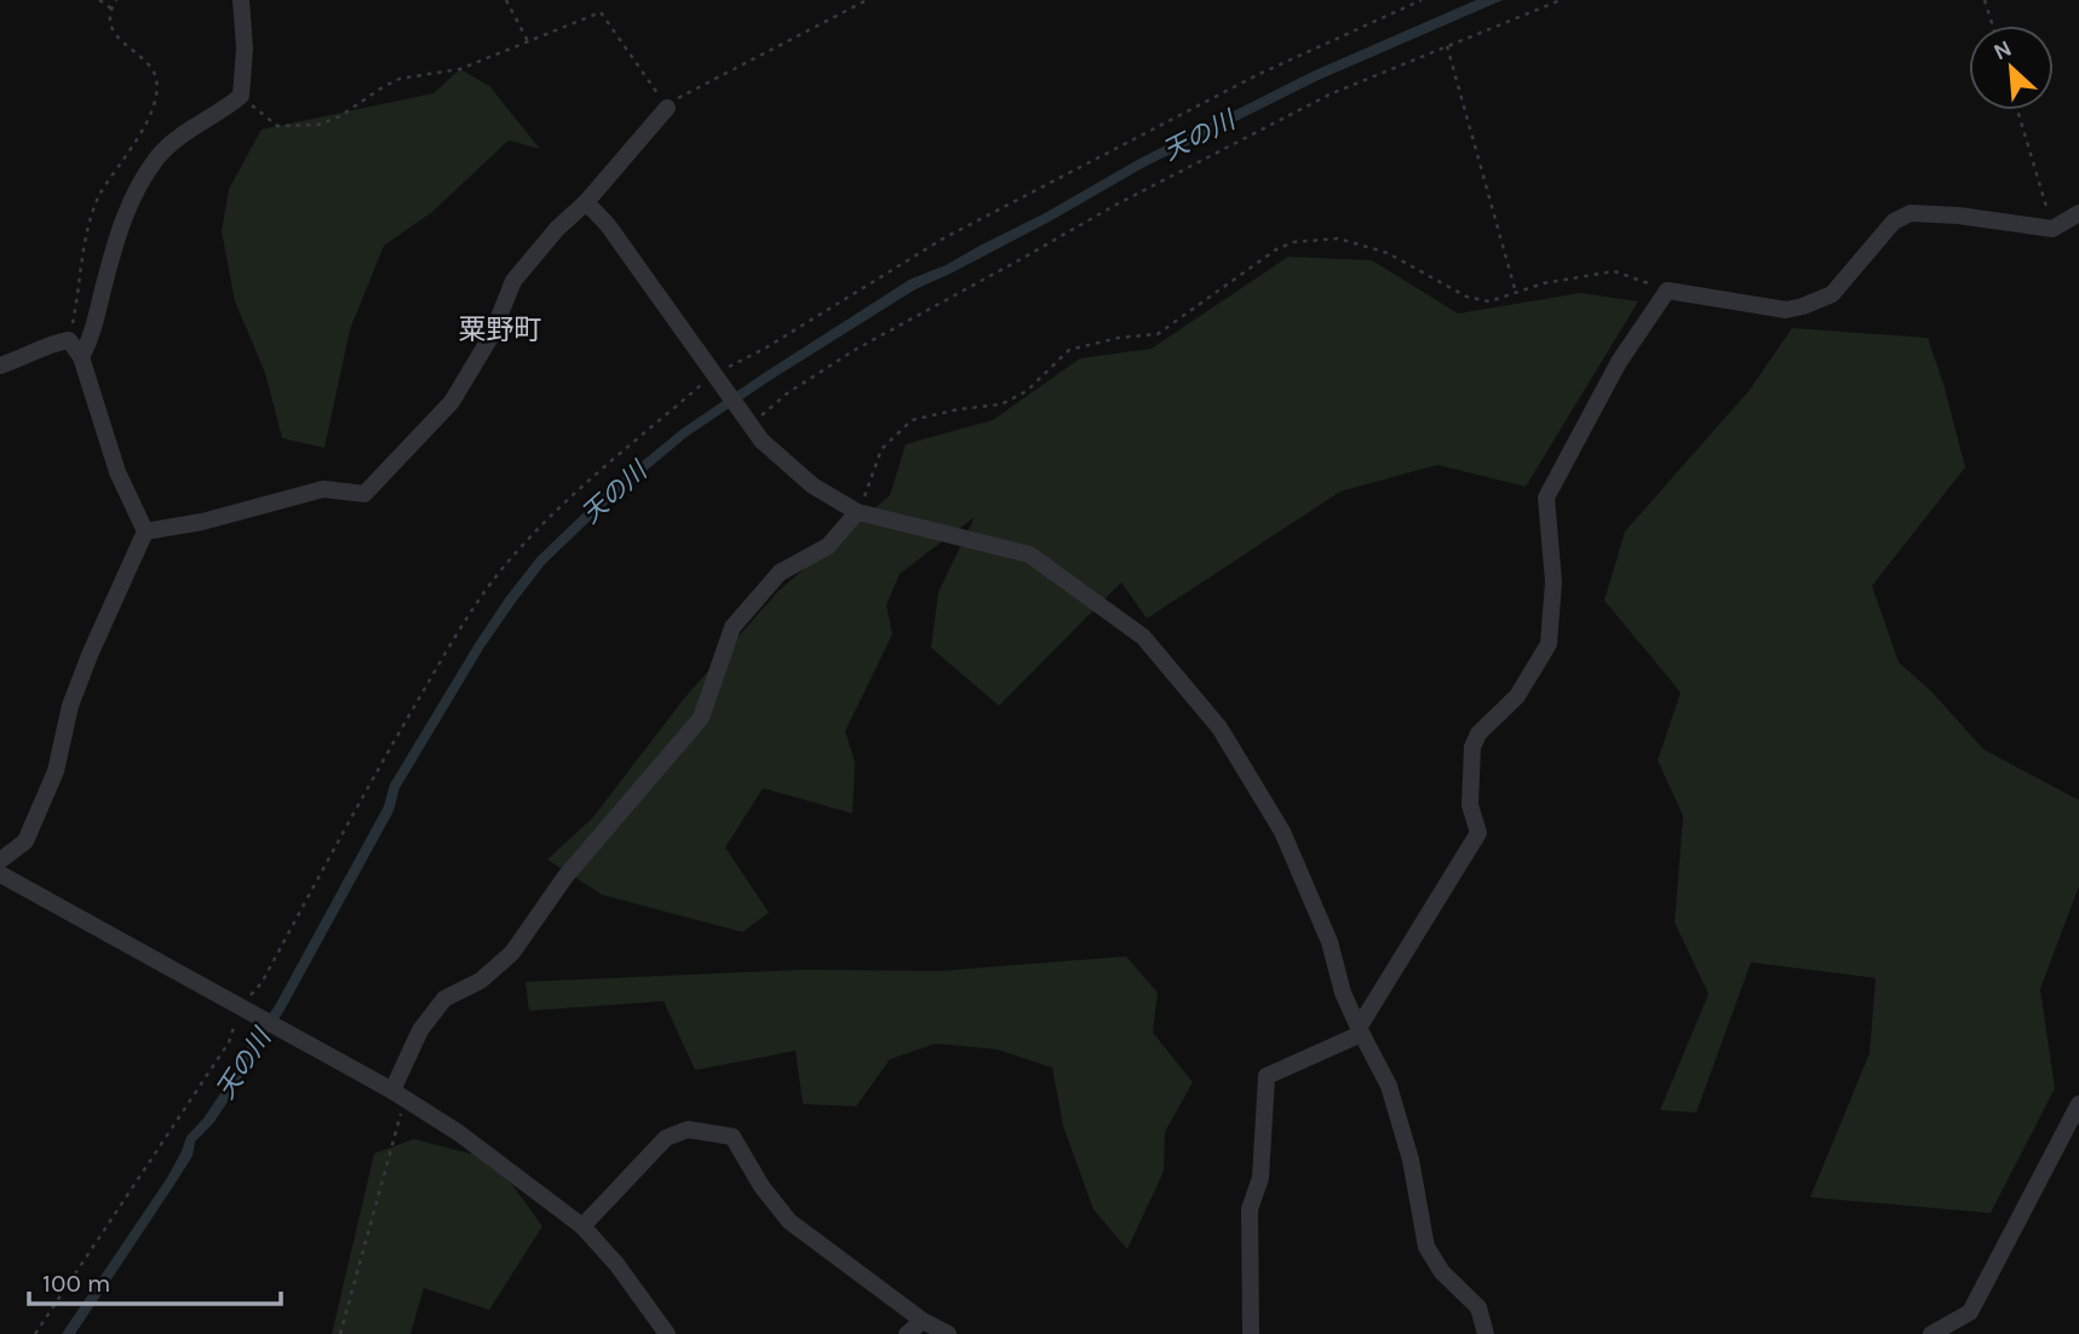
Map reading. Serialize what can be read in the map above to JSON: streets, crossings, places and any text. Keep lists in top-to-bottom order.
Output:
{
  "districts": ["粟野町"],
  "water": ["天の川"],
  "scale_bar": "100 m",
  "north": "top left"
}
